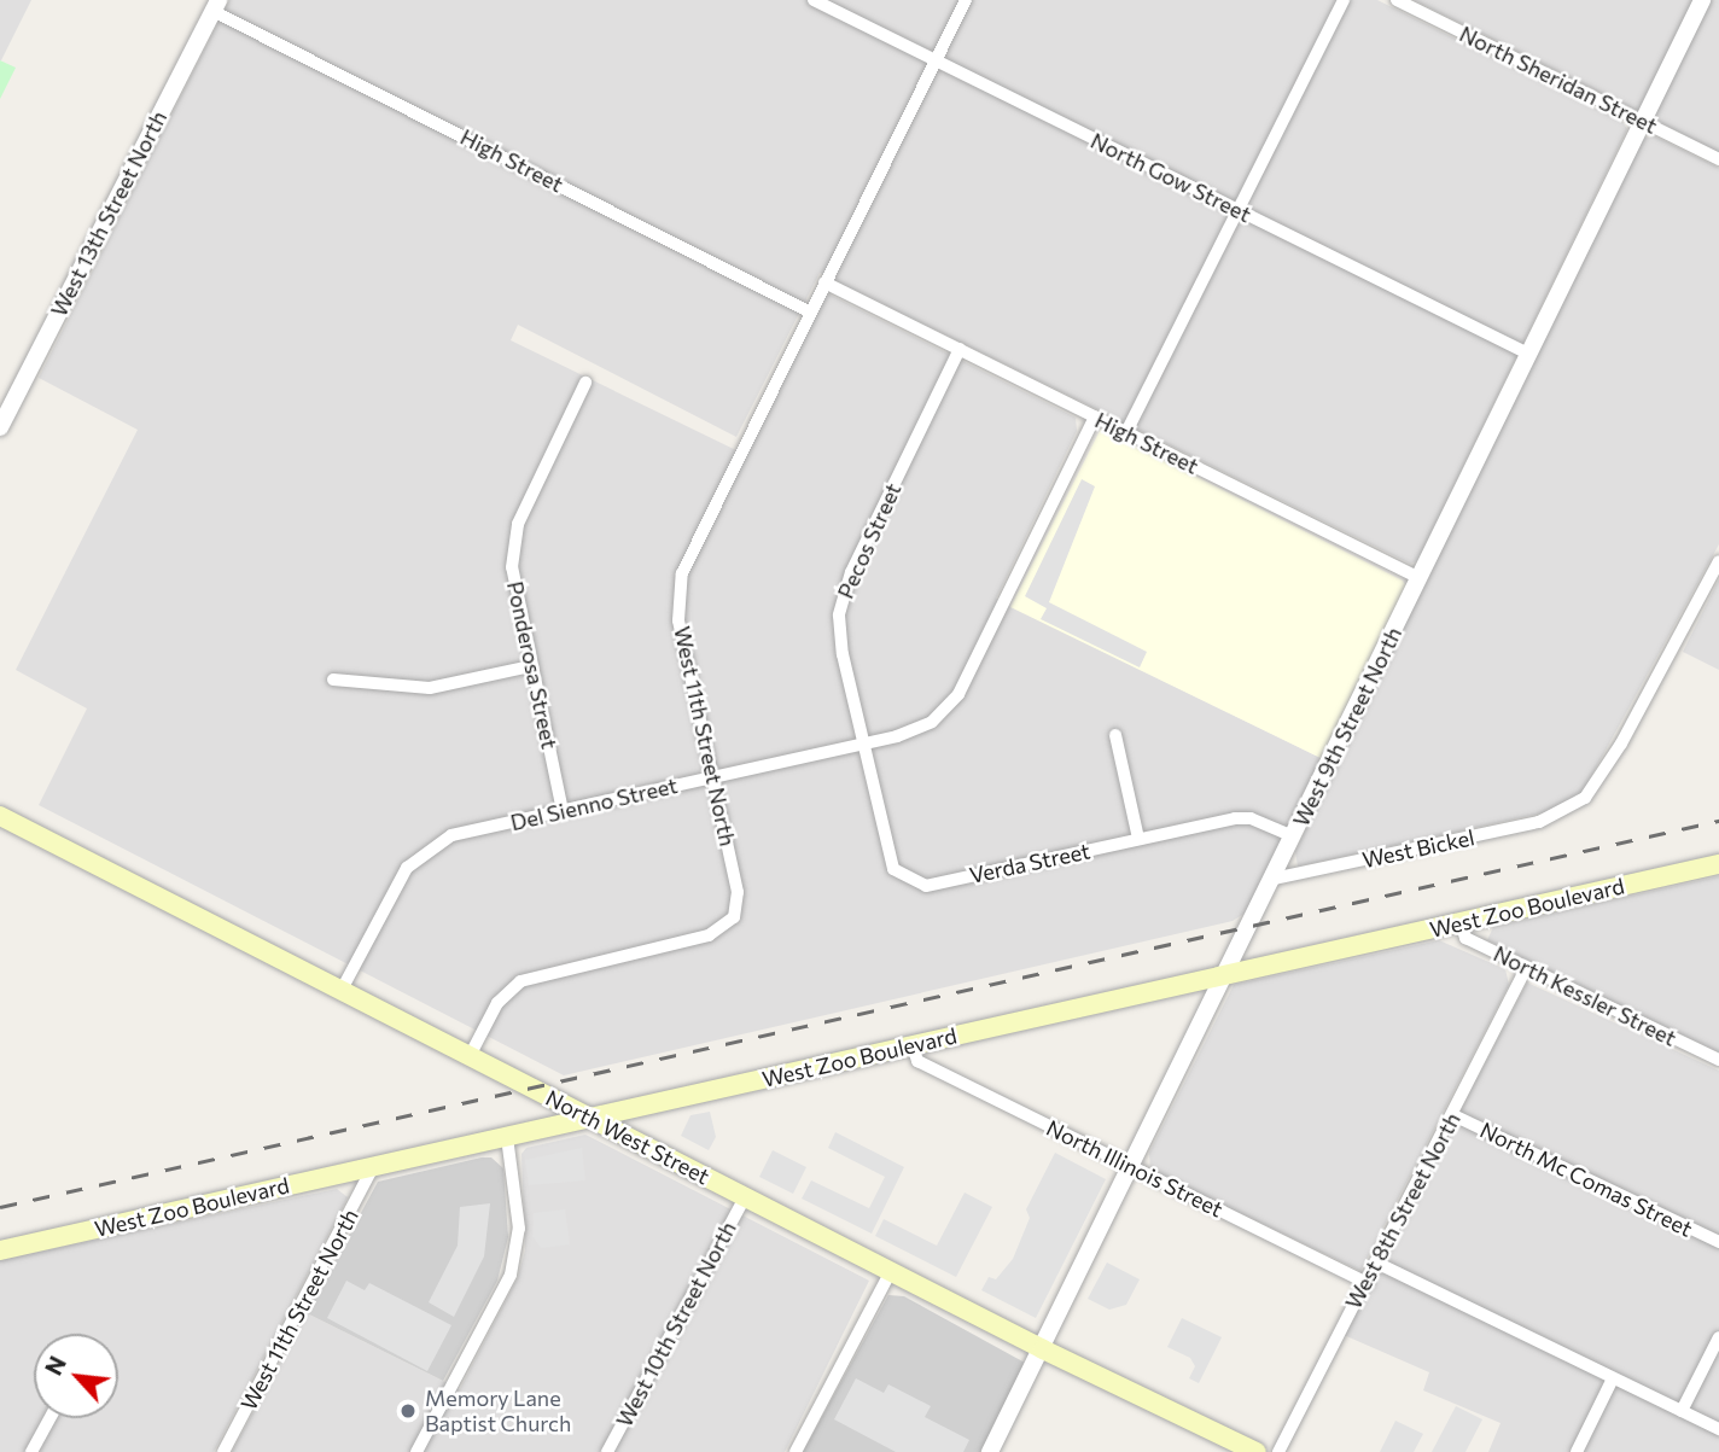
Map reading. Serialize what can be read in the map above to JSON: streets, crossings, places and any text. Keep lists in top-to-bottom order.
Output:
{
  "streets": {
    "main road": ["West Zoo Boulevard", "North West Street"],
    "street": [
      "North Sheridan Street",
      "High Street",
      "North Gow Street",
      "West 13th Street North",
      "Pecos Street",
      "Ponderosa Street",
      "West 9th Street North",
      "West 11th Street North",
      "Del Sienno Street",
      "West Bickel",
      "Verda Street",
      "North Kessler Street",
      "North Illinois Street",
      "North Mc Comas Street",
      "West 8th Street North",
      "West 10th Street North"
    ]
  },
  "crossings": [
    ["North Sheridan Street", "West 9th Street North"],
    ["High Street", "West 13th Street North"],
    ["High Street", "Pecos Street"],
    ["High Street", "West 9th Street North"],
    ["High Street", "West 11th Street North"],
    ["High Street", "Del Sienno Street"],
    ["North Gow Street", "West 9th Street North"],
    ["North Gow Street", "West 11th Street North"],
    ["Pecos Street", "Del Sienno Street"],
    ["Pecos Street", "Verda Street"],
    ["Ponderosa Street", "Del Sienno Street"],
    ["West 9th Street North", "West Bickel"],
    ["West 9th Street North", "Verda Street"],
    ["West 9th Street North", "West Zoo Boulevard"],
    ["West 9th Street North", "North West Street"],
    ["West 9th Street North", "North Illinois Street"],
    ["West 11th Street North", "Del Sienno Street"],
    ["West 11th Street North", "West Zoo Boulevard"],
    ["West 11th Street North", "North West Street"],
    ["Del Sienno Street", "Verda Street"],
    ["Del Sienno Street", "North West Street"],
    ["West Zoo Boulevard", "North Kessler Street"],
    ["West Zoo Boulevard", "North West Street"],
    ["West Zoo Boulevard", "North Illinois Street"],
    ["North Kessler Street", "West 8th Street North"],
    ["North West Street", "West 10th Street North"],
    ["North Illinois Street", "West 8th Street North"],
    ["North Mc Comas Street", "West 8th Street North"]
  ],
  "places": ["Memory Lane Baptist Church"],
  "north": "top left"
}
